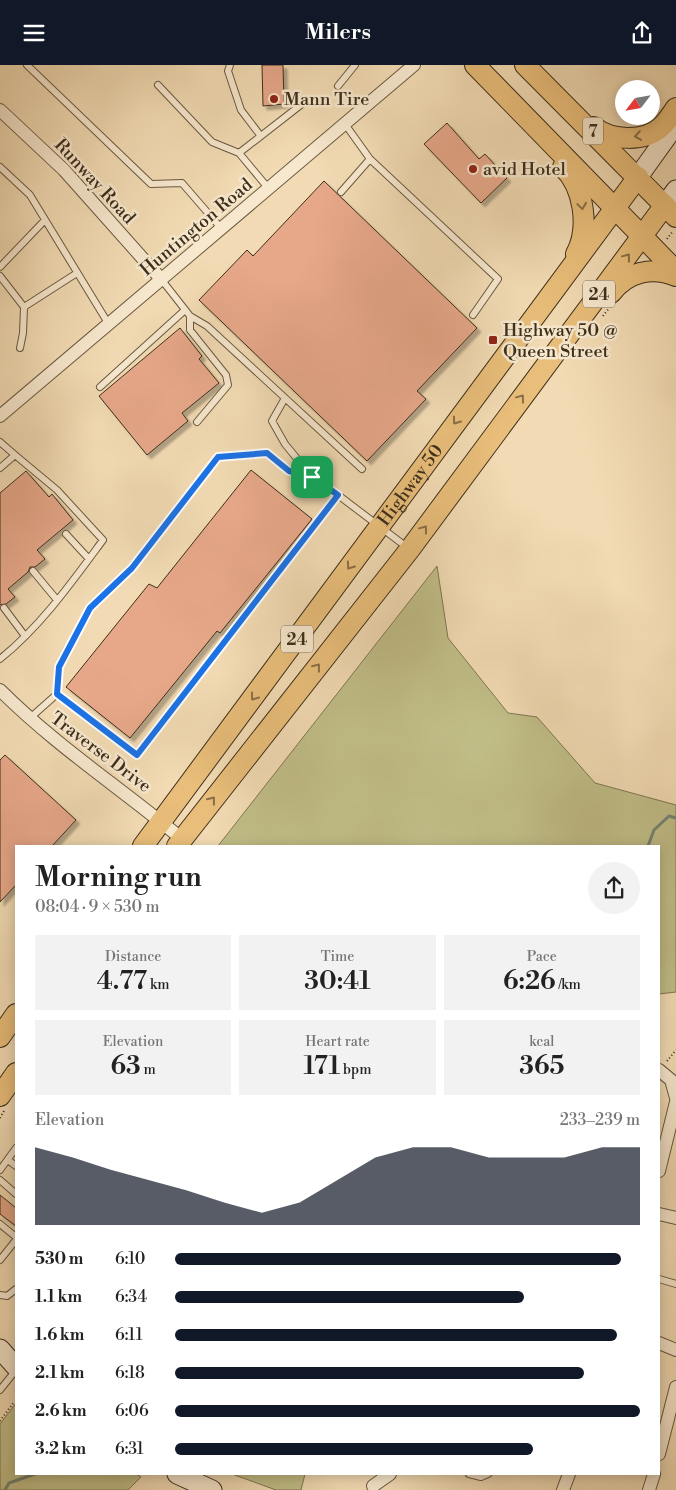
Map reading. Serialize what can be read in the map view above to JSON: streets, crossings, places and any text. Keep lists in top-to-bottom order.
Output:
{
  "streets": {
    "main road": ["7", "24", "Highway 50"],
    "street": ["Runway Road", "Huntington Road", "Traverse Drive"]
  },
  "crossings": [
    ["7", "Highway 50"],
    ["Runway Road", "Huntington Road"],
    ["24", "Traverse Drive"],
    ["Highway 50", "Traverse Drive"]
  ],
  "places": {
    "other": ["Mann Tire", "avid Hotel"],
    "transit": ["Highway 50 @ Queen Street"]
  },
  "north": "bottom left",
  "page": {
    "header": "Milers",
    "heading": ["Morning run", "08:04 · 9 × 530 m"],
    "stats": [
      ["Distance", "4.77 km"],
      ["Time", "30:41"],
      ["Pace", "6:26 /km"],
      ["Elevation", "63 m"],
      ["Heart rate", "171 bpm"],
      ["kcal", "365"]
    ],
    "chart": ["Elevation", "233–239 m"],
    "list": [
      {
        "name": "530 m",
        "note": "6:10"
      },
      {
        "name": "1.1 km",
        "note": "6:34"
      },
      {
        "name": "1.6 km",
        "note": "6:11"
      },
      {
        "name": "2.1 km",
        "note": "6:18"
      },
      {
        "name": "2.6 km",
        "note": "6:06"
      },
      {
        "name": "3.2 km",
        "note": "6:31"
      }
    ]
  }
}
